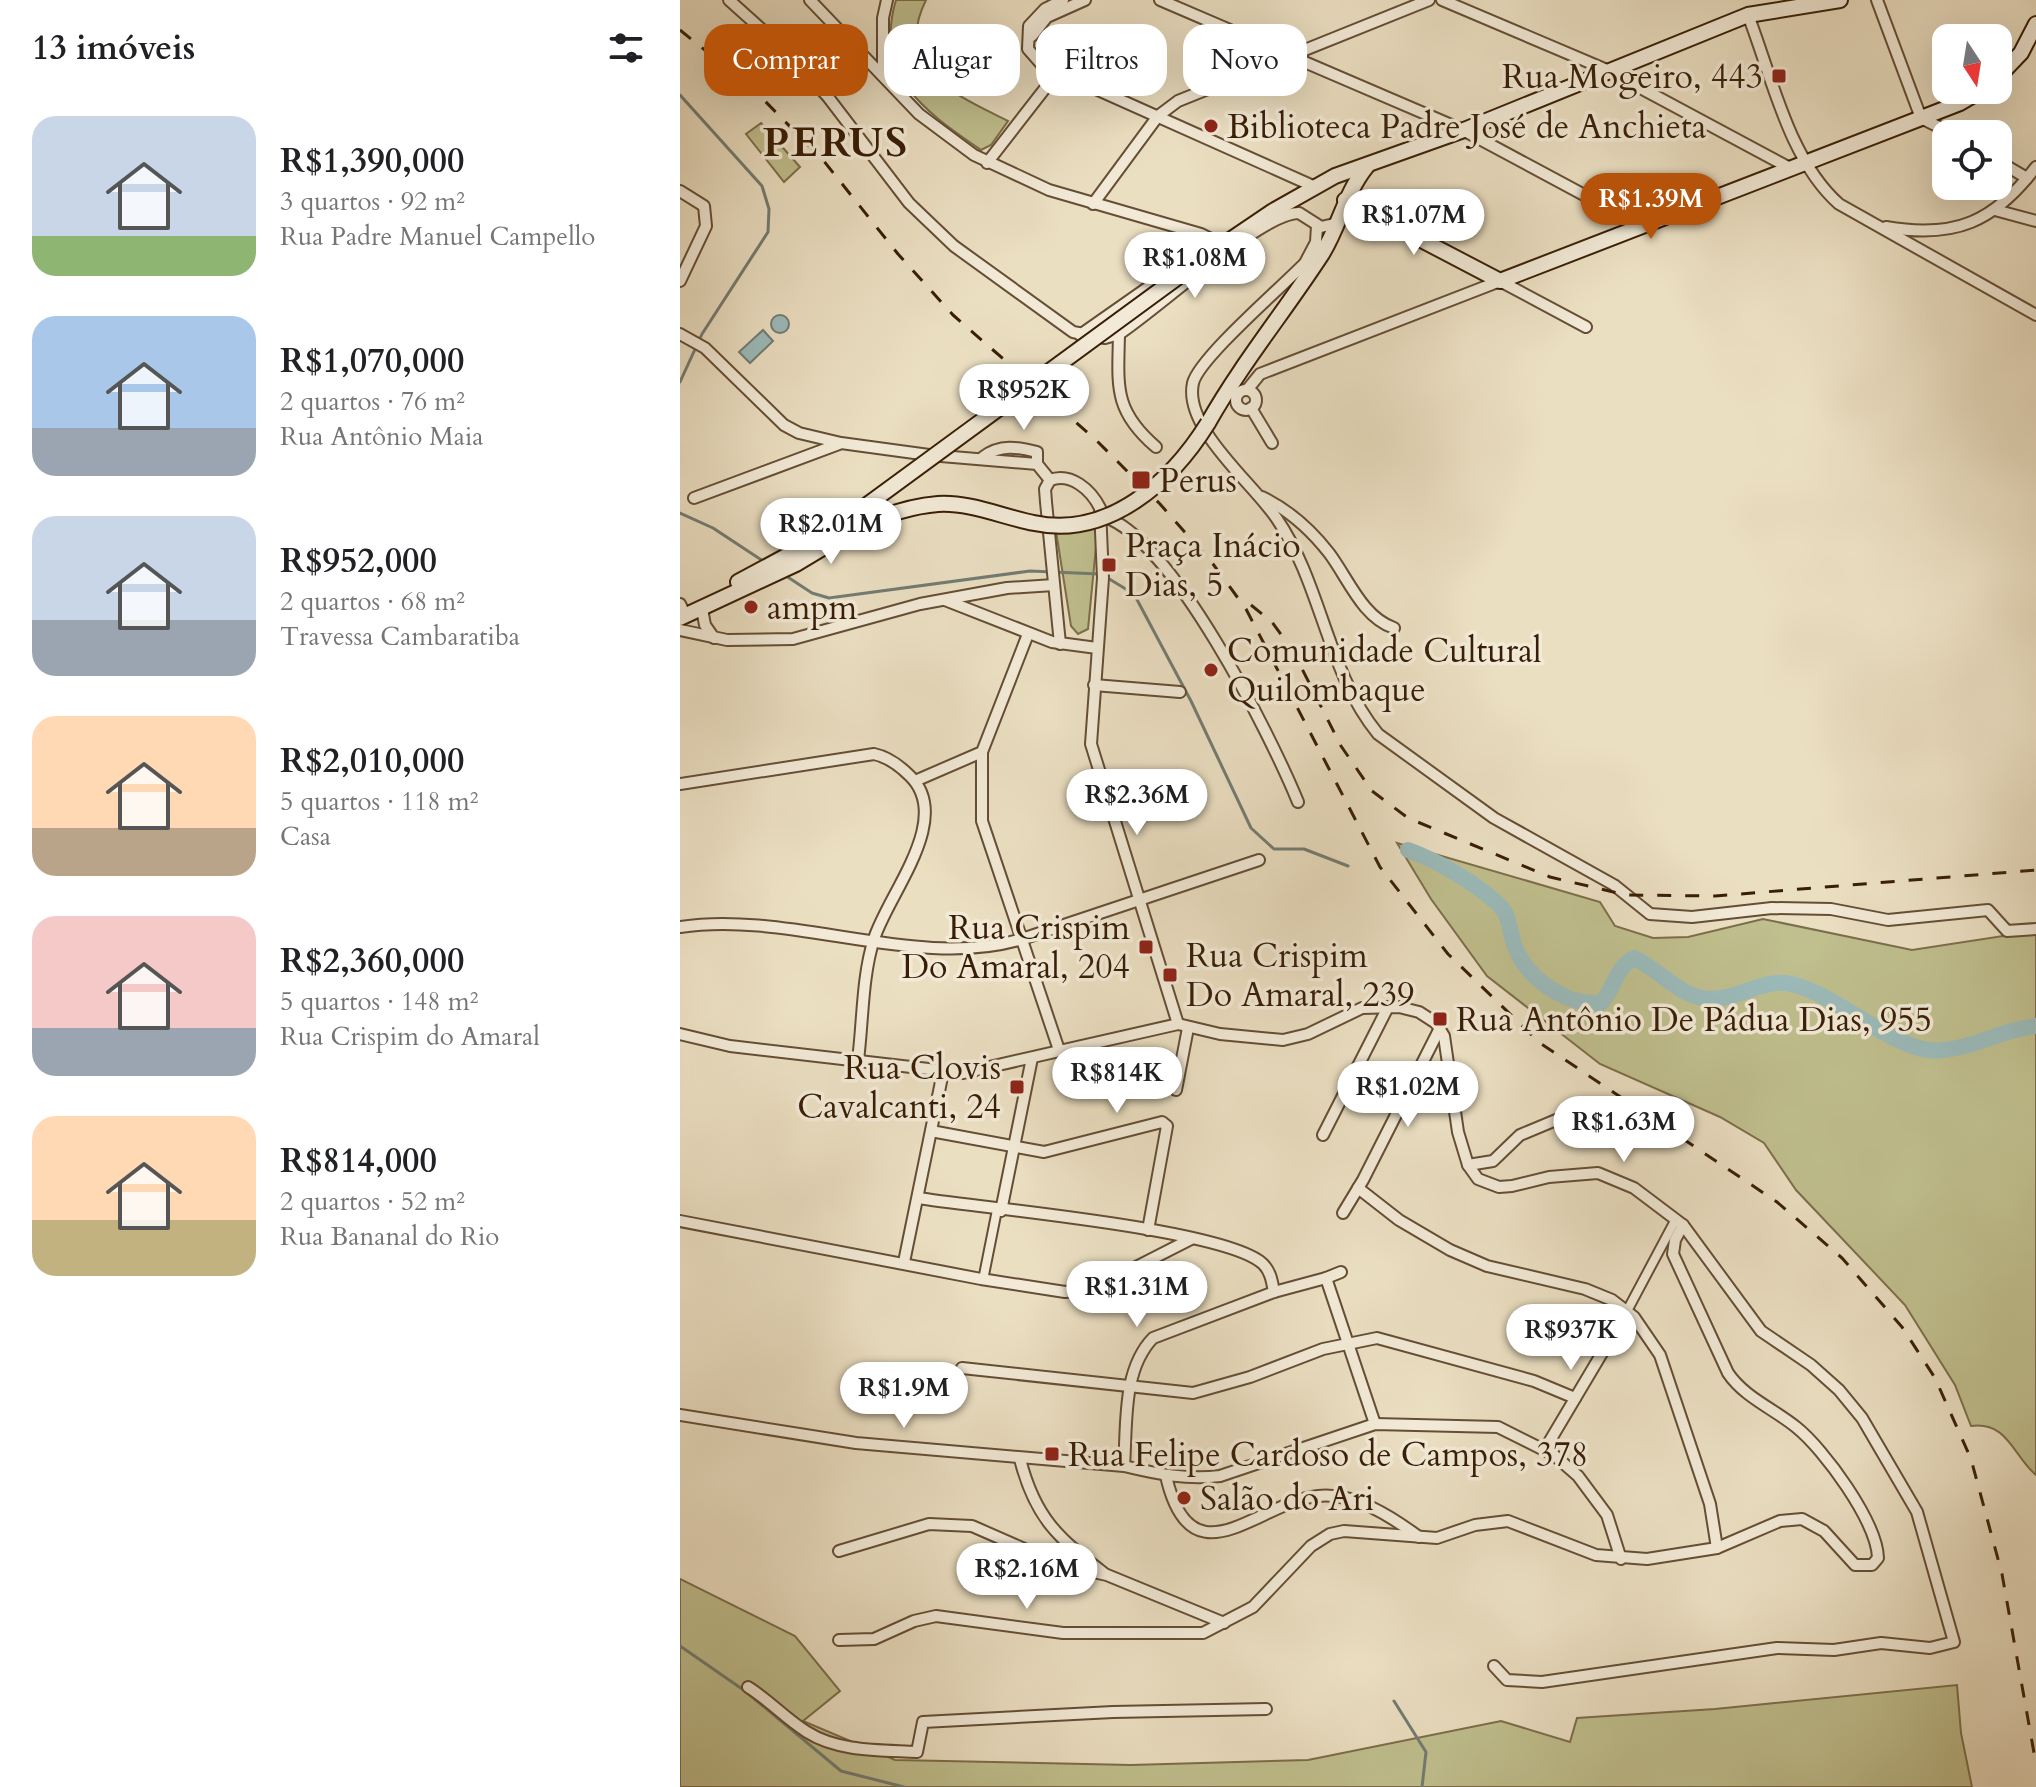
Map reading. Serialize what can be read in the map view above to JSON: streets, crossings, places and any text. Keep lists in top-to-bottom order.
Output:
{
  "districts": ["PERUS"],
  "places": {
    "transit": [
      "Rua Mogeiro, 443",
      "Perus",
      "Praça Inácio Dias, 5",
      "Rua Crispim Do Amaral, 204",
      "Rua Crispim Do Amaral, 239",
      "Rua Antônio De Pádua Dias, 955",
      "Rua Clovis Cavalcanti, 24",
      "Rua Felipe Cardoso de Campos, 378"
    ],
    "other": [
      "Biblioteca Padre José de Anchieta",
      "ampm",
      "Comunidade Cultural Quilombaque",
      "Salão do Ari"
    ]
  },
  "north": "bottom",
  "page": {
    "heading": "13 imóveis",
    "chip": [
      "Comprar",
      "Alugar",
      "Filtros",
      "Novo"
    ],
    "list": [
      {
        "name": "R$1,390,000",
        "note": "3 quartos · 92 m² · Rua Padre Manuel Campello"
      },
      {
        "name": "R$1,070,000",
        "note": "2 quartos · 76 m² · Rua Antônio Maia"
      },
      {
        "name": "R$952,000",
        "note": "2 quartos · 68 m² · Travessa Cambaratiba"
      },
      {
        "name": "R$2,010,000",
        "note": "5 quartos · 118 m² · Casa"
      },
      {
        "name": "R$2,360,000",
        "note": "5 quartos · 148 m² · Rua Crispim do Amaral"
      },
      {
        "name": "R$814,000",
        "note": "2 quartos · 52 m² · Rua Bananal do Rio"
      }
    ],
    "price": [
      "R$1.39M",
      "R$1.07M",
      "R$1.08M",
      "R$952K",
      "R$2.01M",
      "R$2.36M",
      "R$814K",
      "R$1.02M",
      "R$1.63M",
      "R$1.31M",
      "R$937K",
      "R$1.9M",
      "R$2.16M"
    ]
  }
}
